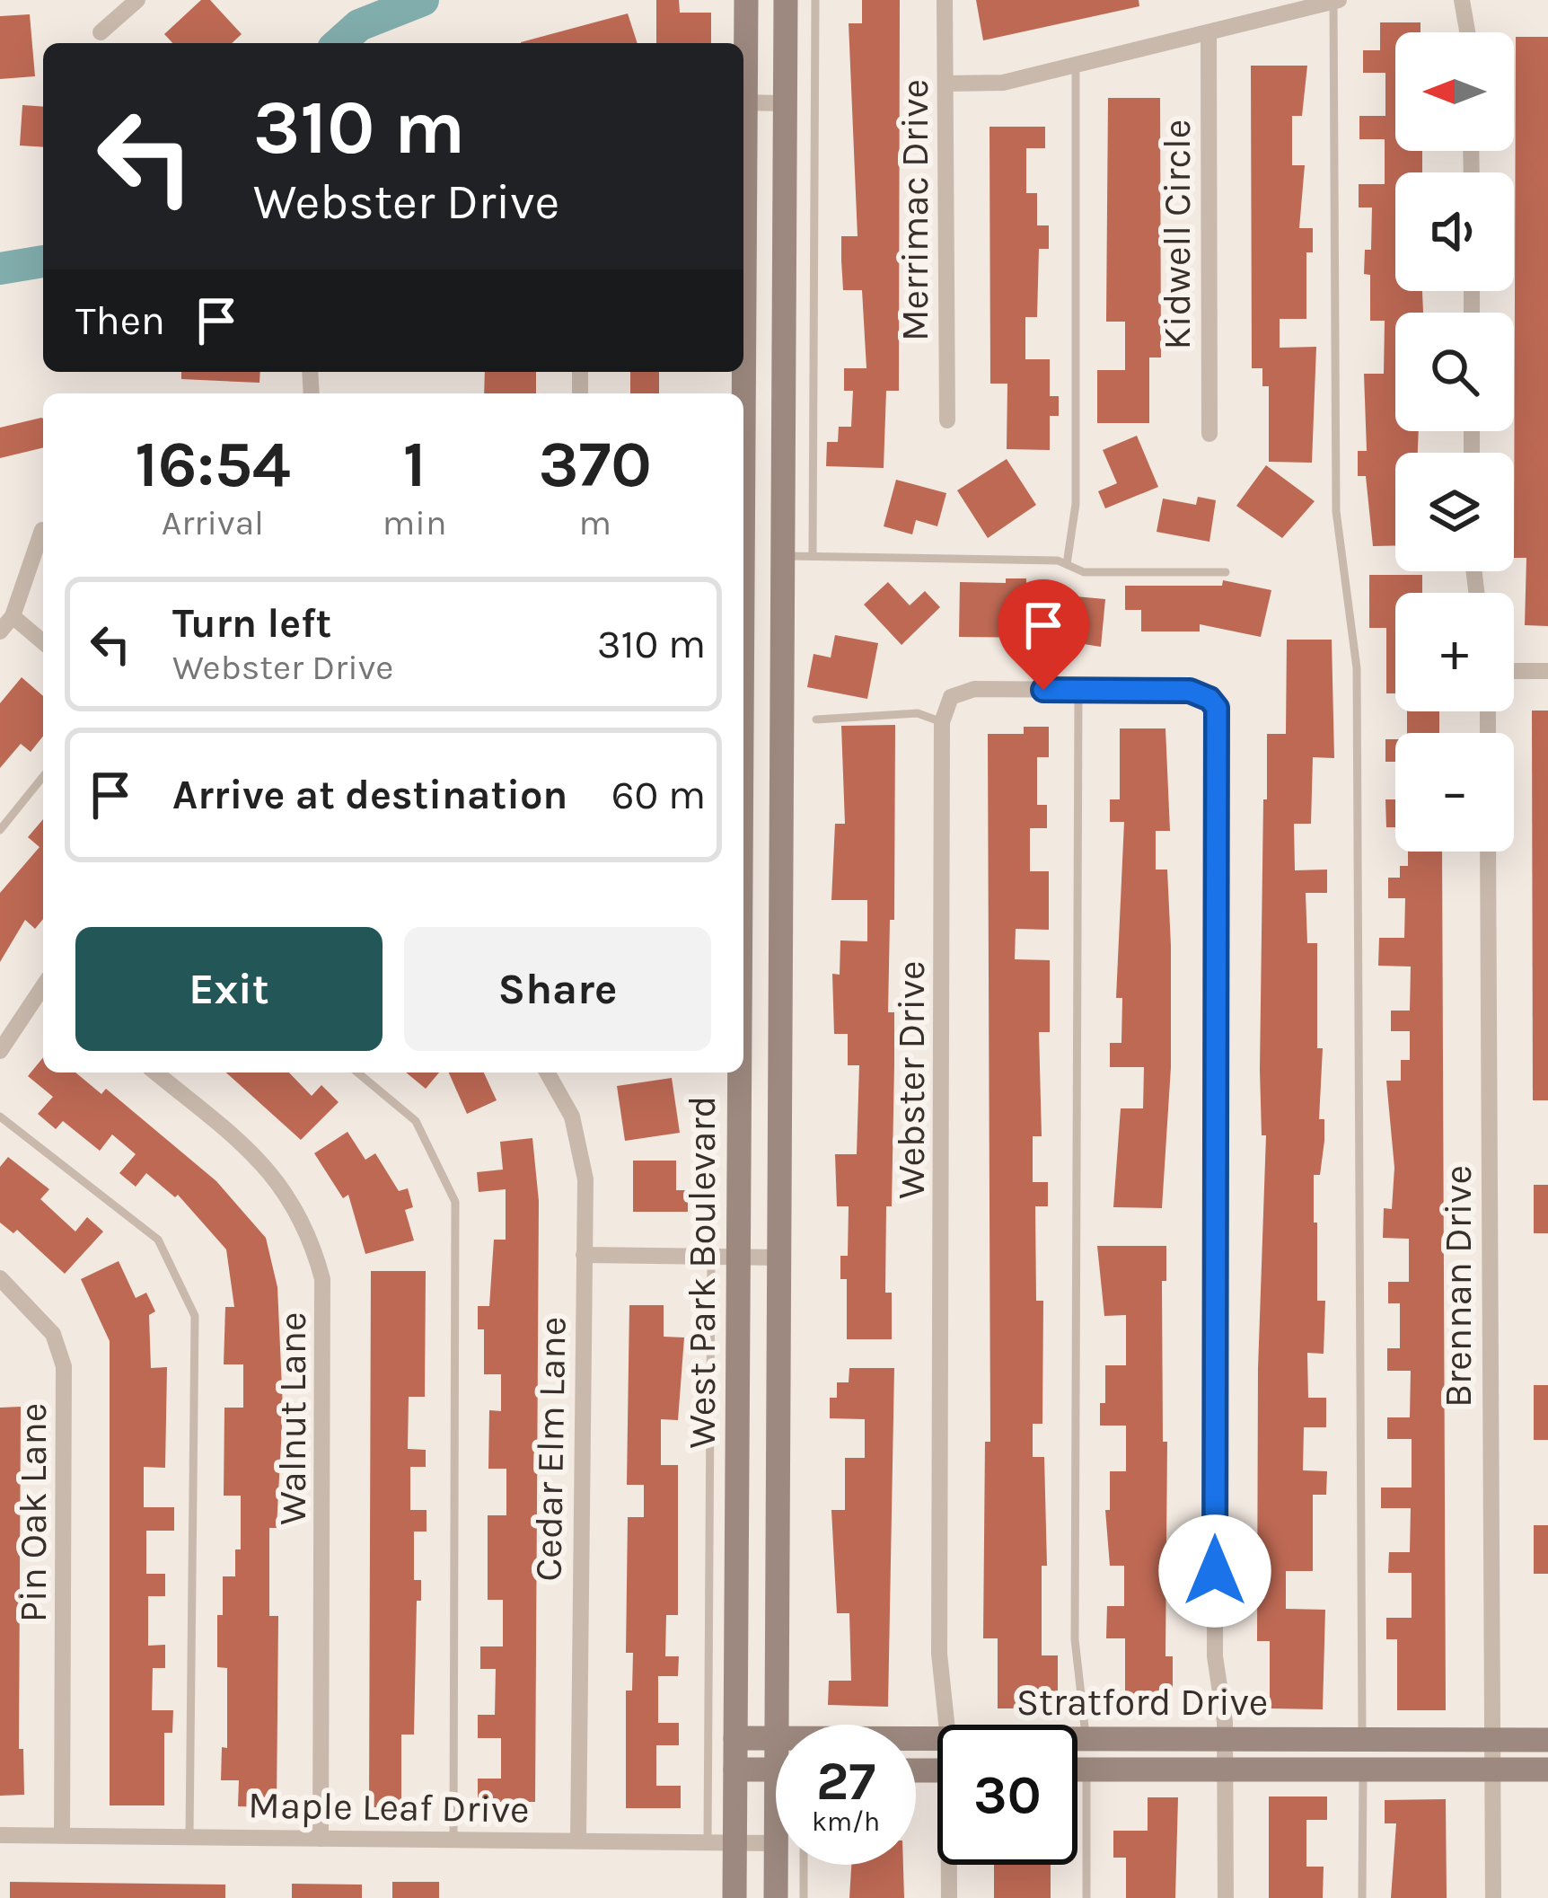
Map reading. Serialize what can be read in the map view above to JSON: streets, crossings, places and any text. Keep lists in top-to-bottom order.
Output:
{
  "streets": {
    "main road": ["West Park Boulevard", "Stratford Drive"],
    "street": [
      "Merrimac Drive",
      "Kidwell Circle",
      "Webster Drive",
      "Brennan Drive",
      "Walnut Lane",
      "Cedar Elm Lane",
      "Pin Oak Lane",
      "Maple Leaf Drive"
    ]
  },
  "crossings": [
    ["West Park Boulevard", "Stratford Drive"],
    ["West Park Boulevard", "Maple Leaf Drive"],
    ["Brennan Drive", "Stratford Drive"],
    ["Walnut Lane", "Maple Leaf Drive"],
    ["Cedar Elm Lane", "Maple Leaf Drive"],
    ["Pin Oak Lane", "Maple Leaf Drive"]
  ],
  "north": "left",
  "page": {
    "map_buttons": ["+", "−"],
    "turn": ["310 m", "Webster Drive"],
    "then": "Then",
    "eta": [
      "16:54",
      "Arrival",
      "1",
      "min",
      "370",
      "m"
    ],
    "list": [
      {
        "name": "Turn left",
        "note": "Webster Drive",
        "value": "310 m"
      },
      {
        "name": "Arrive at destination",
        "value": "60 m"
      }
    ],
    "buttons": ["Exit", "Share"],
    "speed": "27 km/h",
    "limit": "30"
  }
}
